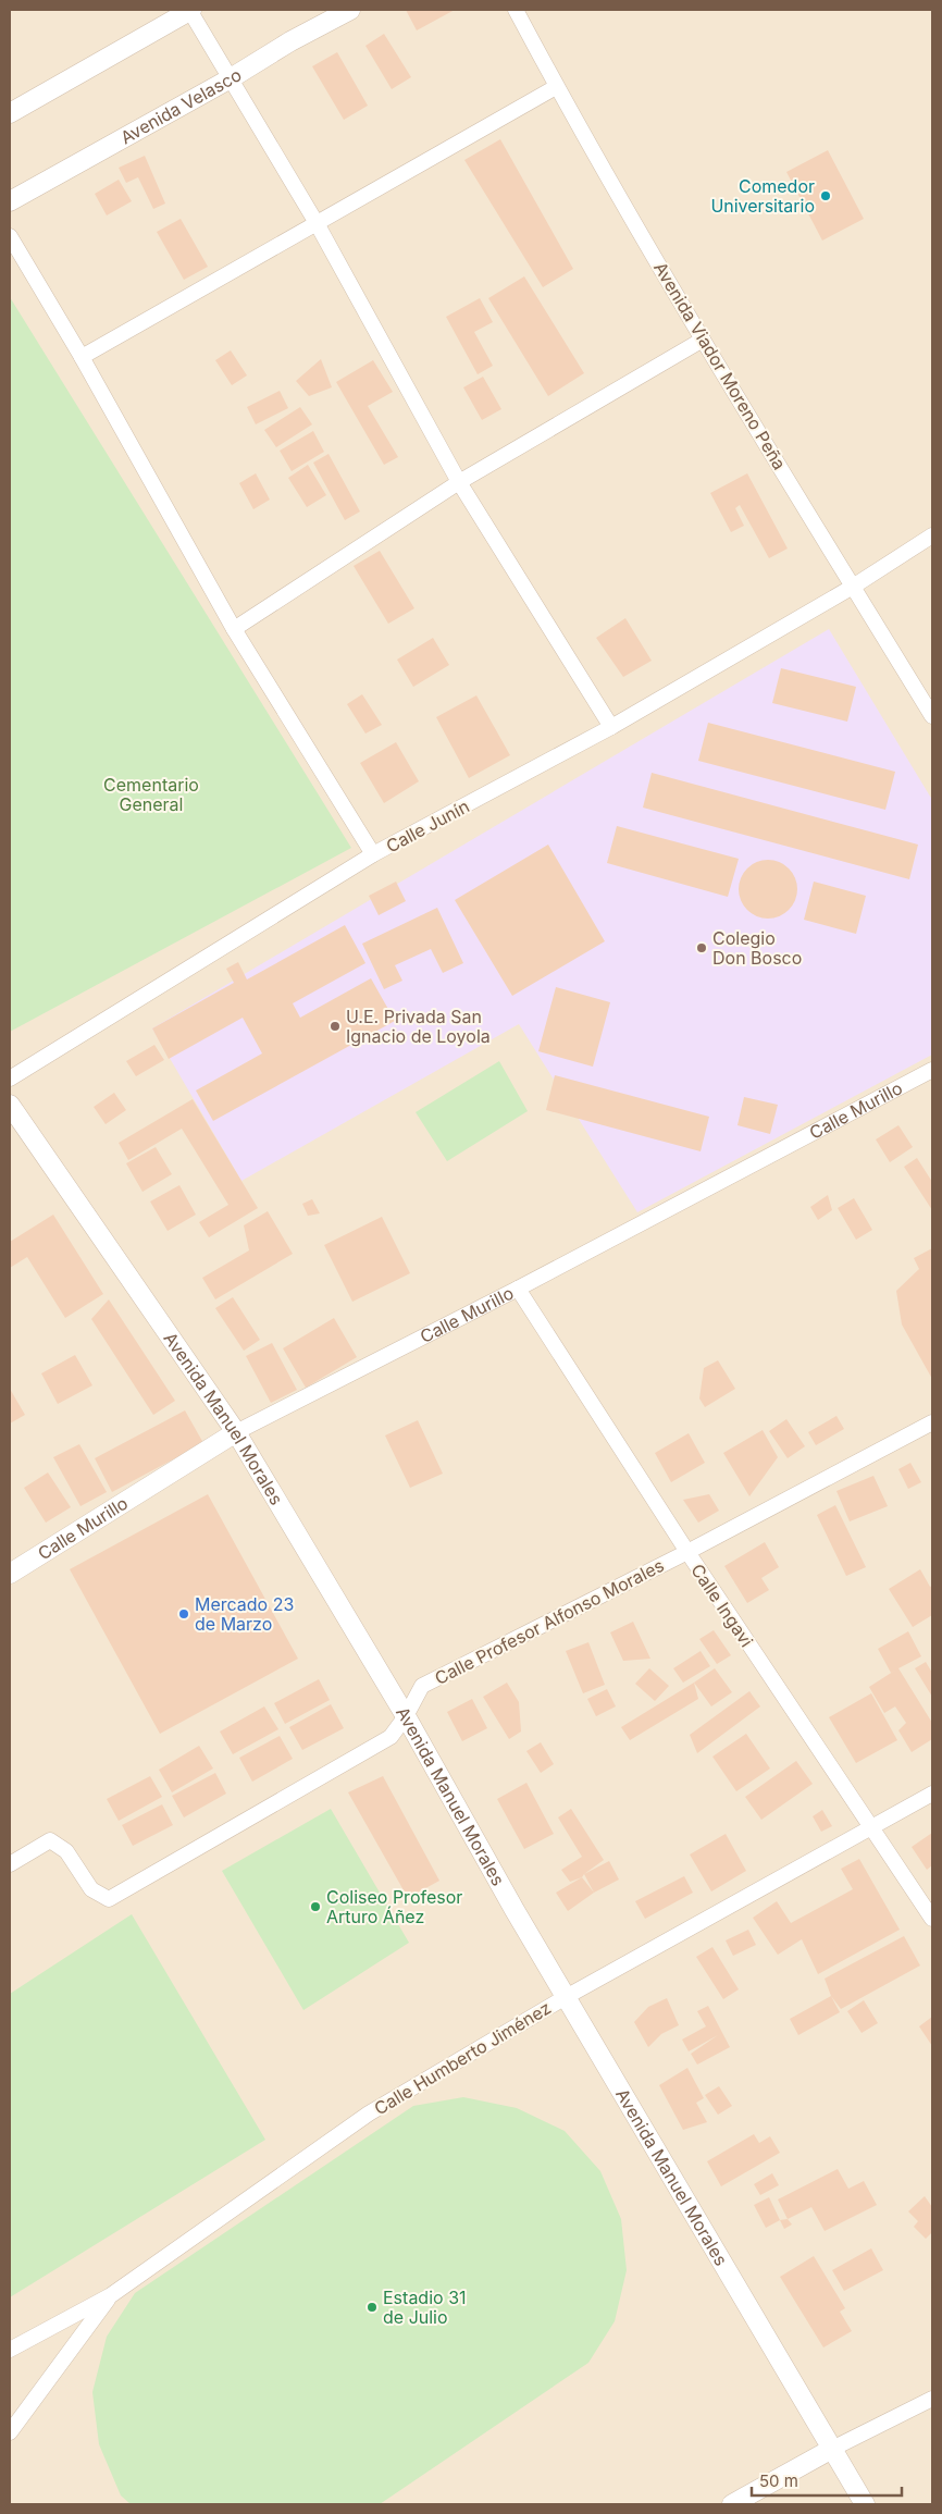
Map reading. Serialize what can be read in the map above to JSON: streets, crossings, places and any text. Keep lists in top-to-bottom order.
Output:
{
  "streets": {
    "street": [
      "Avenida Velasco",
      "Avenida Viador Moreno Peña",
      "Calle Junín",
      "Calle Murillo",
      "Avenida Manuel Morales",
      "Calle Ingavi",
      "Calle Profesor Alfonso Morales",
      "Calle Humberto Jiménez"
    ]
  },
  "crossings": [
    ["Avenida Viador Moreno Peña", "Calle Junín"],
    ["Calle Murillo", "Avenida Manuel Morales"],
    ["Calle Murillo", "Calle Ingavi"],
    ["Avenida Manuel Morales", "Calle Profesor Alfonso Morales"],
    ["Avenida Manuel Morales", "Calle Humberto Jiménez"],
    ["Calle Ingavi", "Calle Profesor Alfonso Morales"],
    ["Calle Ingavi", "Calle Humberto Jiménez"]
  ],
  "parks": ["Cementario General"],
  "places": [
    "Comedor Universitario",
    "Colegio Don Bosco",
    "U.E. Privada San Ignacio de Loyola",
    "Mercado 23 de Marzo",
    "Coliseo Profesor Arturo Áñez",
    "Estadio 31 de Julio"
  ],
  "scale_bar": "50 m"
}
